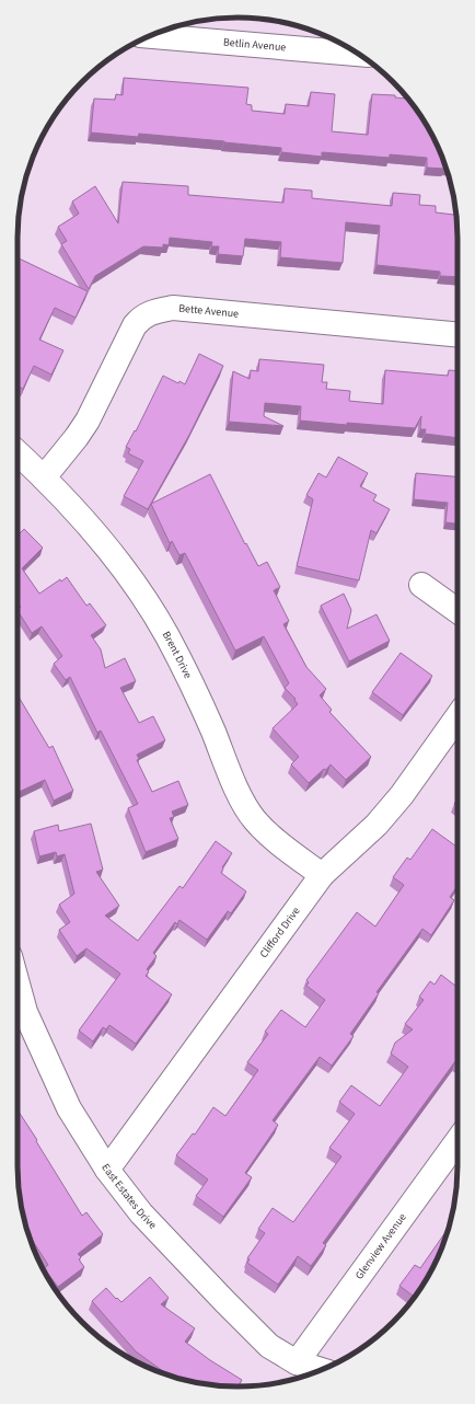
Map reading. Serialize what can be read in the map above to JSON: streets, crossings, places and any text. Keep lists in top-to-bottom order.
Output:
{
  "streets": {
    "street": [
      "Betlin Avenue",
      "Bette Avenue",
      "Brent Drive",
      "Clifford Drive",
      "East Estates Drive",
      "Glenview Avenue"
    ]
  },
  "crossings": [
    ["Bette Avenue", "Brent Drive"],
    ["Brent Drive", "Clifford Drive"],
    ["Clifford Drive", "East Estates Drive"],
    ["East Estates Drive", "Glenview Avenue"]
  ]
}
